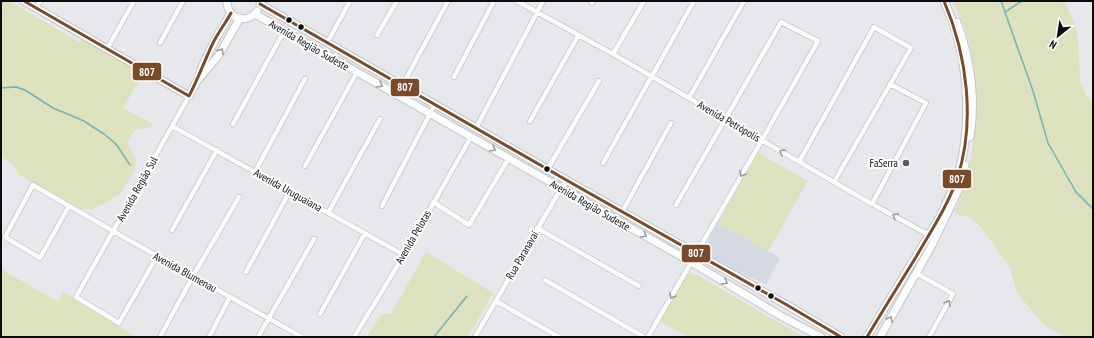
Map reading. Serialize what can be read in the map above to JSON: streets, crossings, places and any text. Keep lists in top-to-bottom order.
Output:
{
  "streets": {
    "street": [
      "Avenida Região Sudeste",
      "Avenida Petrópolis",
      "Avenida Região Sul",
      "Avenida Uruguaiana",
      "Avenida Pelotas",
      "Rua Paranavaí",
      "Avenida Blumenau"
    ]
  },
  "crossings": [
    ["Avenida Região Sudeste", "Avenida Pelotas"],
    ["Avenida Região Sudeste", "Rua Paranavaí"],
    ["Avenida Região Sul", "Avenida Uruguaiana"],
    ["Avenida Região Sul", "Avenida Blumenau"],
    ["Avenida Uruguaiana", "Avenida Pelotas"]
  ],
  "places": ["FaSerra"],
  "lines": ["transit line 807"],
  "north": "bottom left"
}
